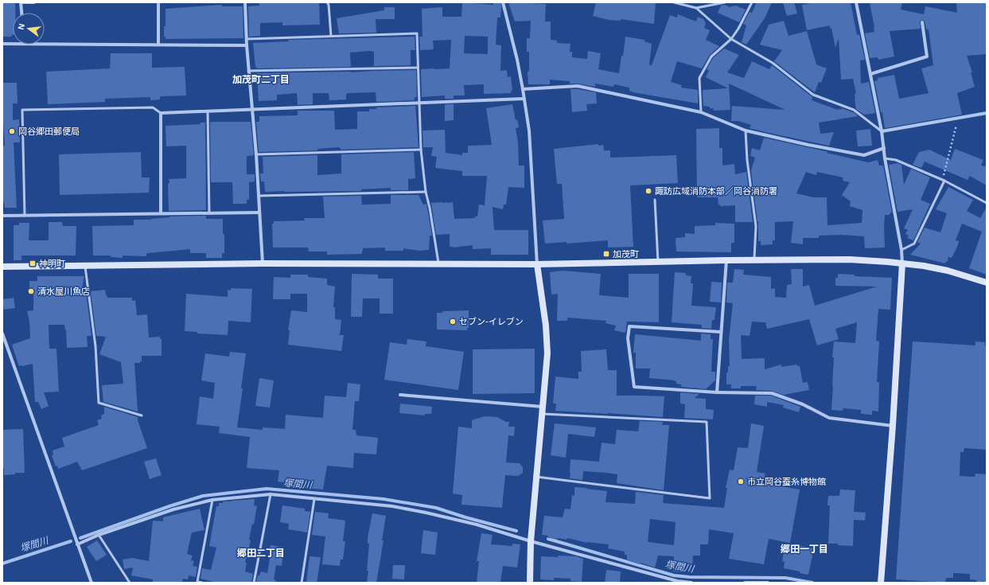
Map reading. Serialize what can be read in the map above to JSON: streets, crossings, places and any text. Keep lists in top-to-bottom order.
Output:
{
  "districts": ["加茂町二丁目", "郷田一丁目", "郷田二丁目"],
  "water": ["塚間川"],
  "places": {
    "other": [
      "岡谷郷田郵便局",
      "諏訪広域消防本部／岡谷消防署",
      "清水屋川魚店",
      "セブン-イレブン",
      "市立岡谷蚕糸博物館"
    ],
    "transit": ["加茂町", "神明町"]
  },
  "north": "left"
}
